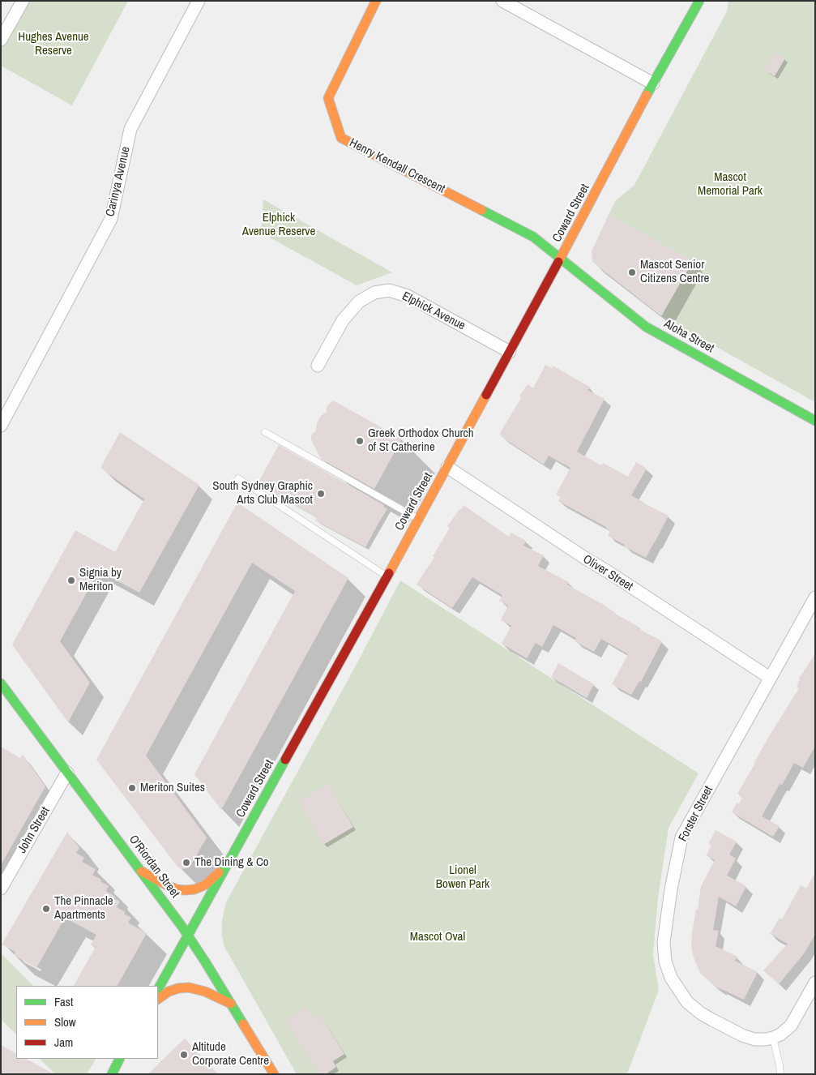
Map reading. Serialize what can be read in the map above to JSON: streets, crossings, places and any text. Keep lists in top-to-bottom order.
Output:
{
  "streets": {
    "street": [
      "Henry Kendall Crescent",
      "Carinya Avenue",
      "Coward Street",
      "Elphick Avenue",
      "Aloha Street",
      "Oliver Street",
      "Forster Street",
      "John Street",
      "O'Riordan Street"
    ]
  },
  "crossings": [
    ["Henry Kendall Crescent", "Coward Street"],
    ["Henry Kendall Crescent", "Aloha Street"],
    ["Coward Street", "Elphick Avenue"],
    ["Coward Street", "Aloha Street"],
    ["Coward Street", "Oliver Street"],
    ["Coward Street", "O'Riordan Street"],
    ["Oliver Street", "Forster Street"],
    ["John Street", "O'Riordan Street"]
  ],
  "parks": [
    "Hughes Avenue Reserve",
    "Mascot Memorial Park",
    "Elphick Avenue Reserve",
    "Lionel Bowen Park",
    "Mascot Oval"
  ],
  "places": [
    "Mascot Senior Citizens Centre",
    "Greek Orthodox Church of St Catherine",
    "South Sydney Graphic Arts Club Mascot",
    "Signia by Meriton",
    "Meriton Suites",
    "The Dining & Co",
    "The Pinnacle Apartments",
    "Altitude Corporate Centre"
  ],
  "legend": ["Fast", "Slow", "Jam"]
}
